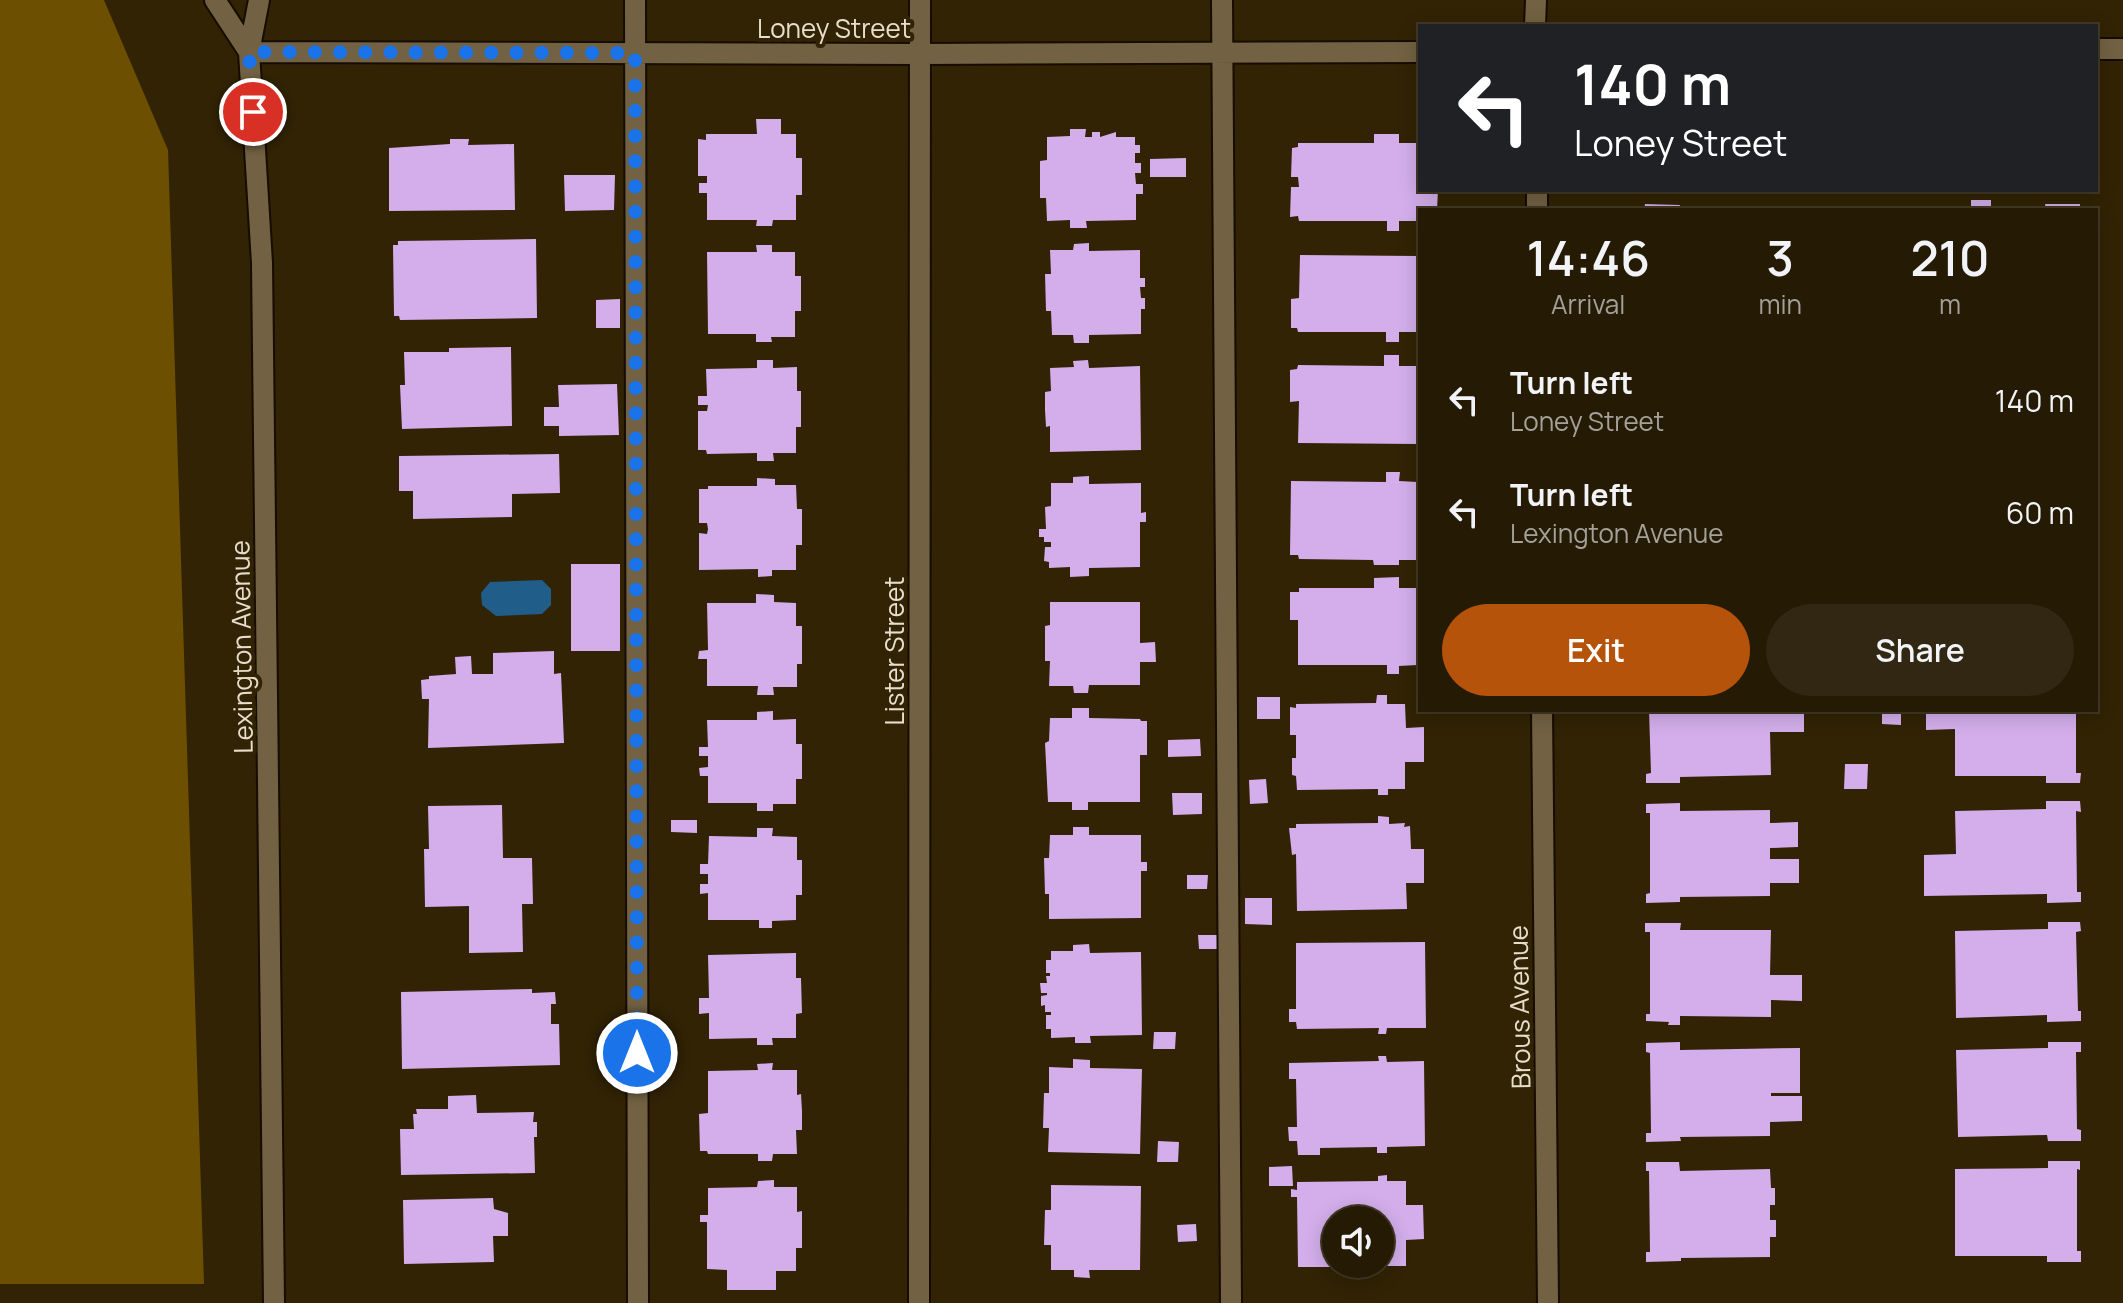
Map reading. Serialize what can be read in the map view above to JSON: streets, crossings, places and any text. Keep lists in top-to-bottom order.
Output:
{
  "streets": {
    "street": [
      "Loney Street",
      "Lexington Avenue",
      "Lister Street",
      "Brous Avenue"
    ]
  },
  "crossings": [
    ["Loney Street", "Lexington Avenue"],
    ["Loney Street", "Lister Street"]
  ],
  "page": {
    "turn": ["140 m", "Loney Street"],
    "eta": [
      "14:46",
      "Arrival",
      "3",
      "min",
      "210",
      "m"
    ],
    "list": [
      {
        "name": "Turn left",
        "note": "Loney Street",
        "value": "140 m"
      },
      {
        "name": "Turn left",
        "note": "Lexington Avenue",
        "value": "60 m"
      }
    ],
    "buttons": ["Exit", "Share"]
  }
}
